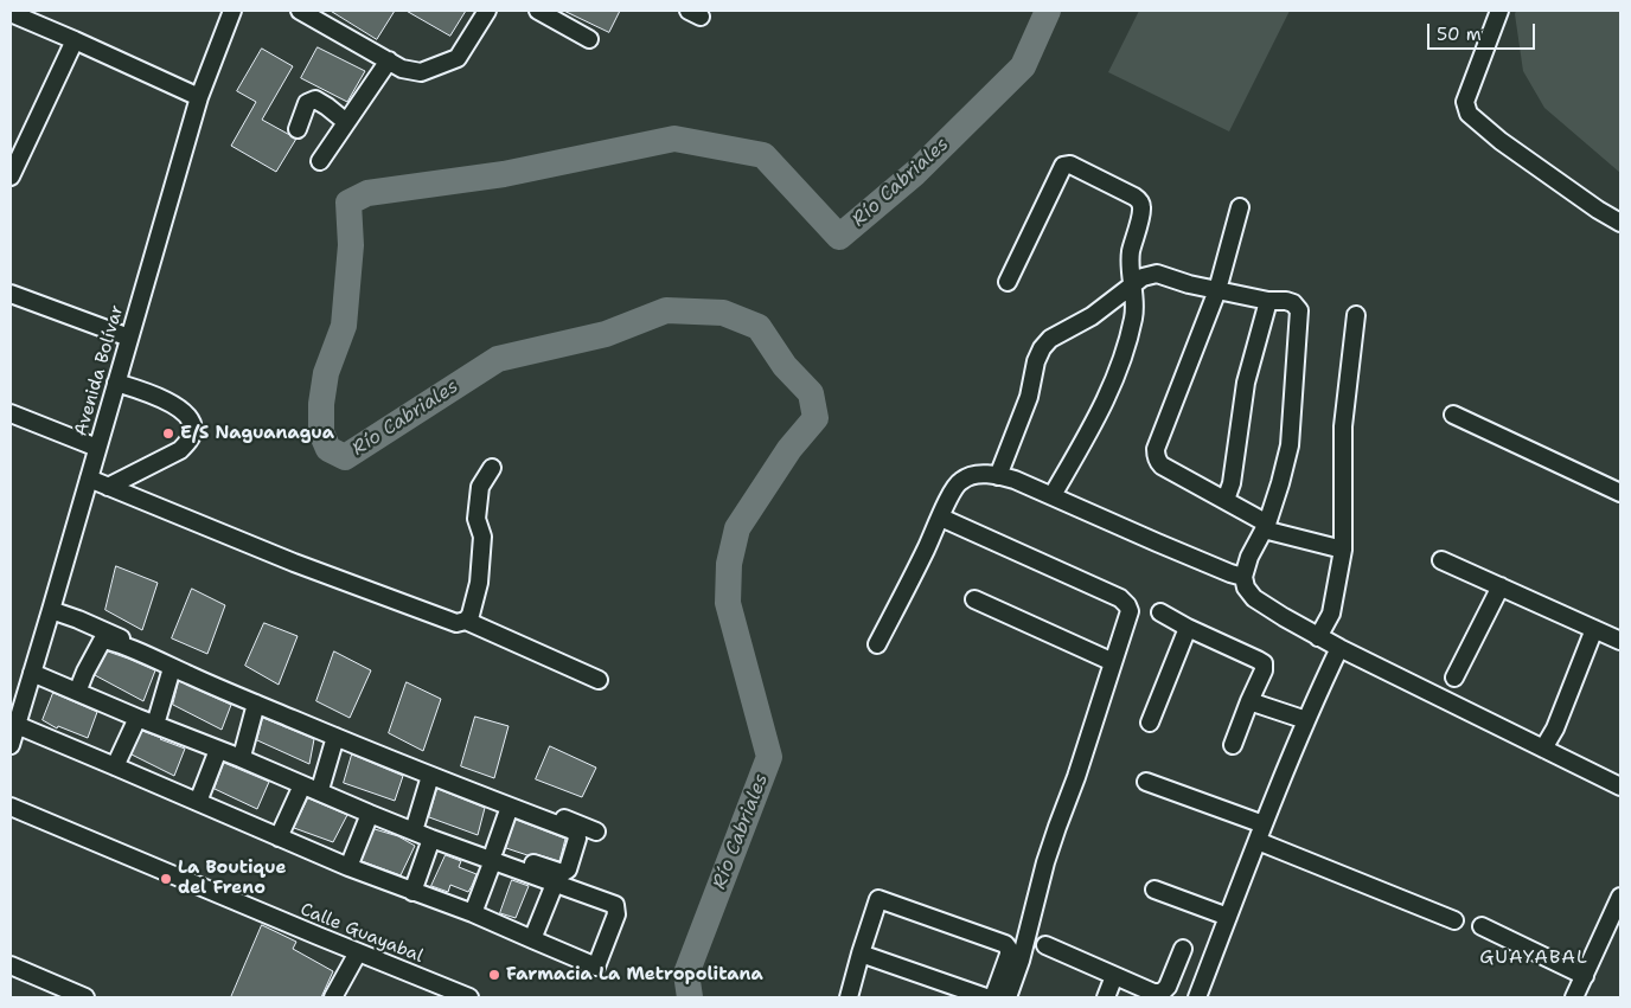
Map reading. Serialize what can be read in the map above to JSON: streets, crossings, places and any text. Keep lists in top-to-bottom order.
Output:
{
  "streets": {
    "street": ["Avenida Bolívar", "Calle Guayabal"]
  },
  "districts": ["GUAYABAL"],
  "water": ["Río Cabriales"],
  "places": ["E/S Naguanagua", "La Boutique del Freno", "Farmacia La Metropolitana"],
  "scale_bar": "50 m"
}
